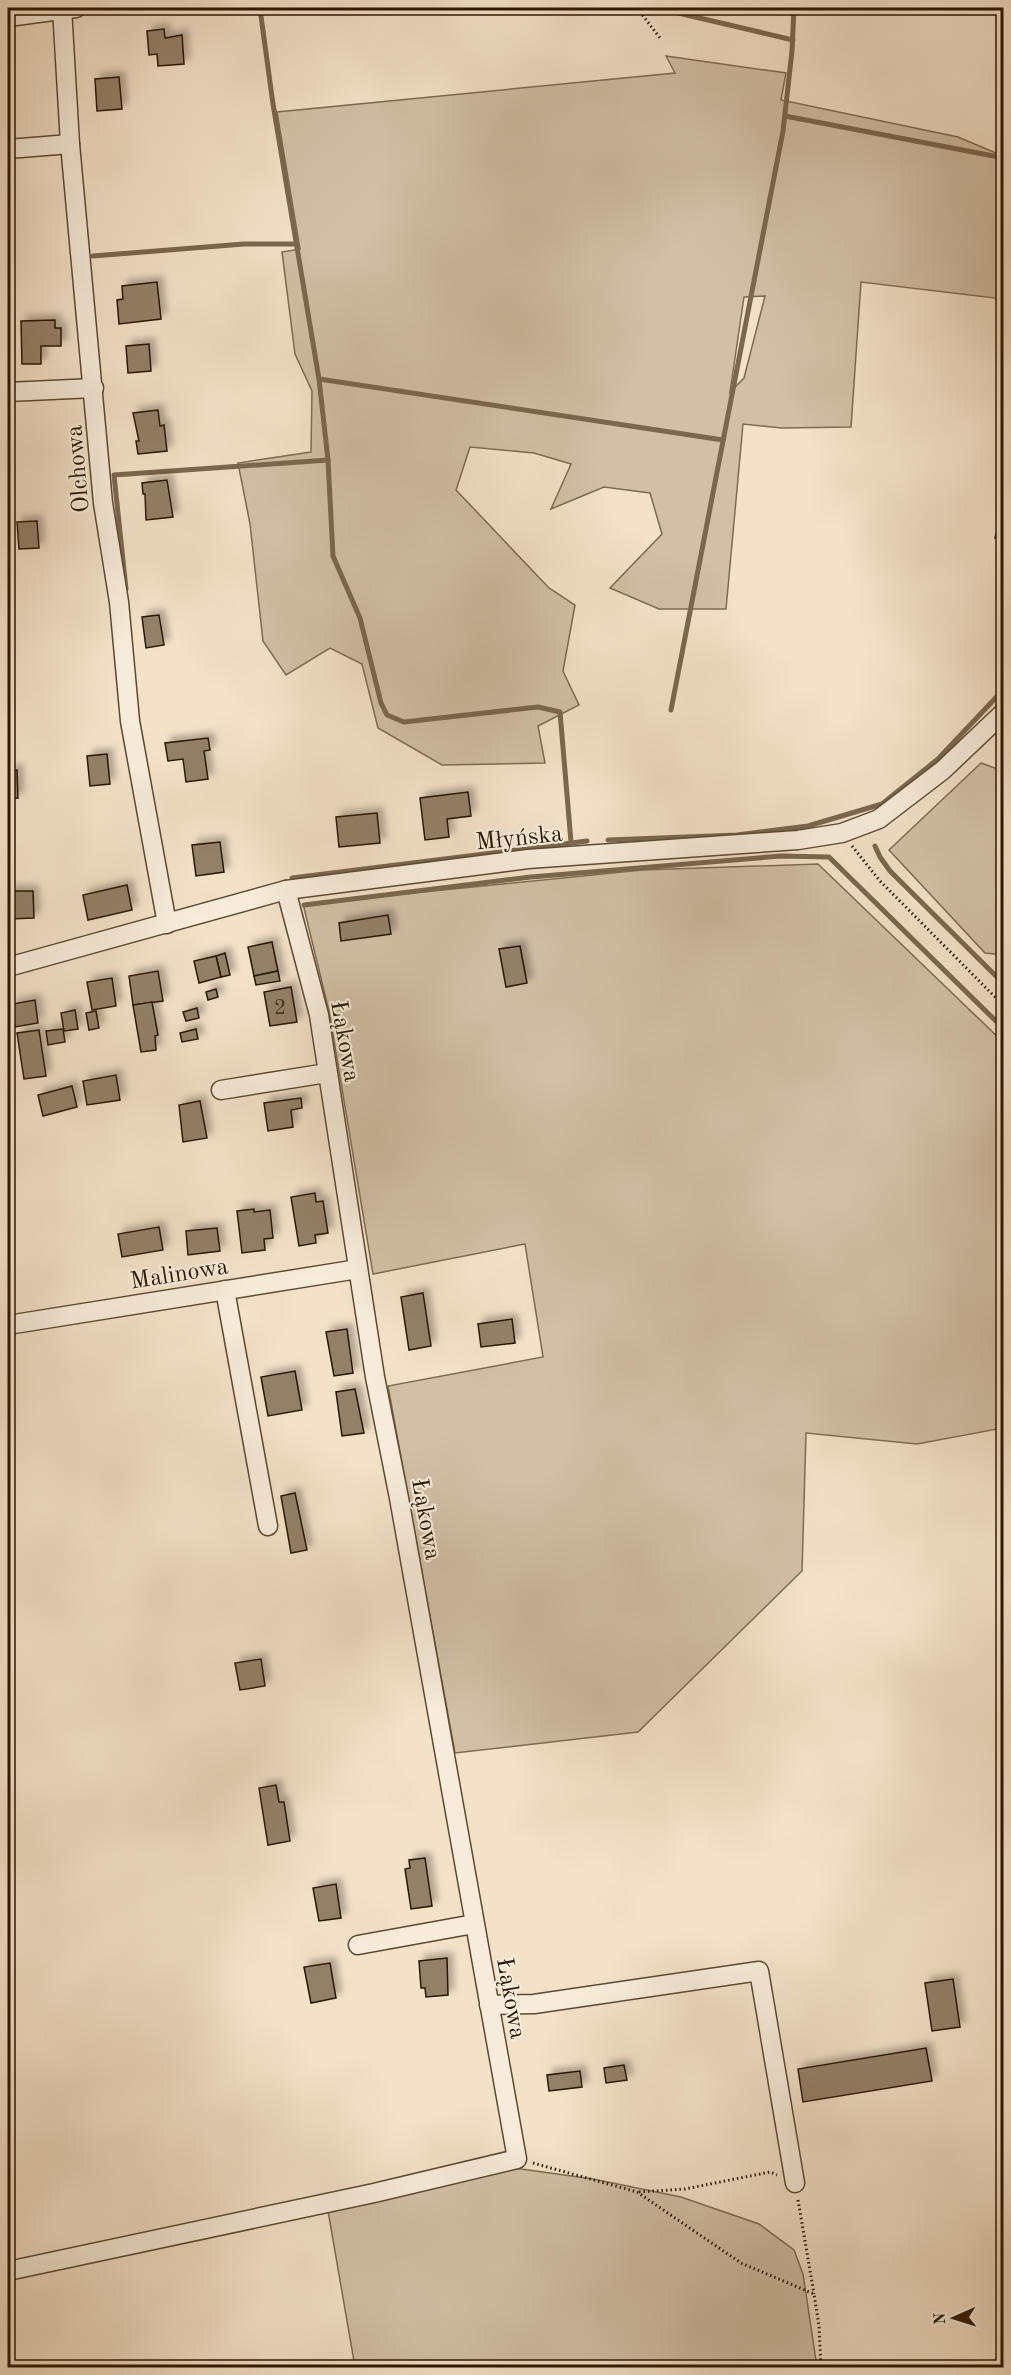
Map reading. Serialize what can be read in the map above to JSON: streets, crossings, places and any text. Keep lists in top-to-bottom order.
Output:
{
  "streets": {
    "street": [
      "Olchowa",
      "Młyńska",
      "Łąkowa",
      "Malinowa"
    ]
  },
  "crossings": [
    ["Olchowa", "Młyńska"],
    ["Młyńska", "Łąkowa"],
    ["Łąkowa", "Malinowa"]
  ],
  "house_numbers": ["2"],
  "north": "left"
}
